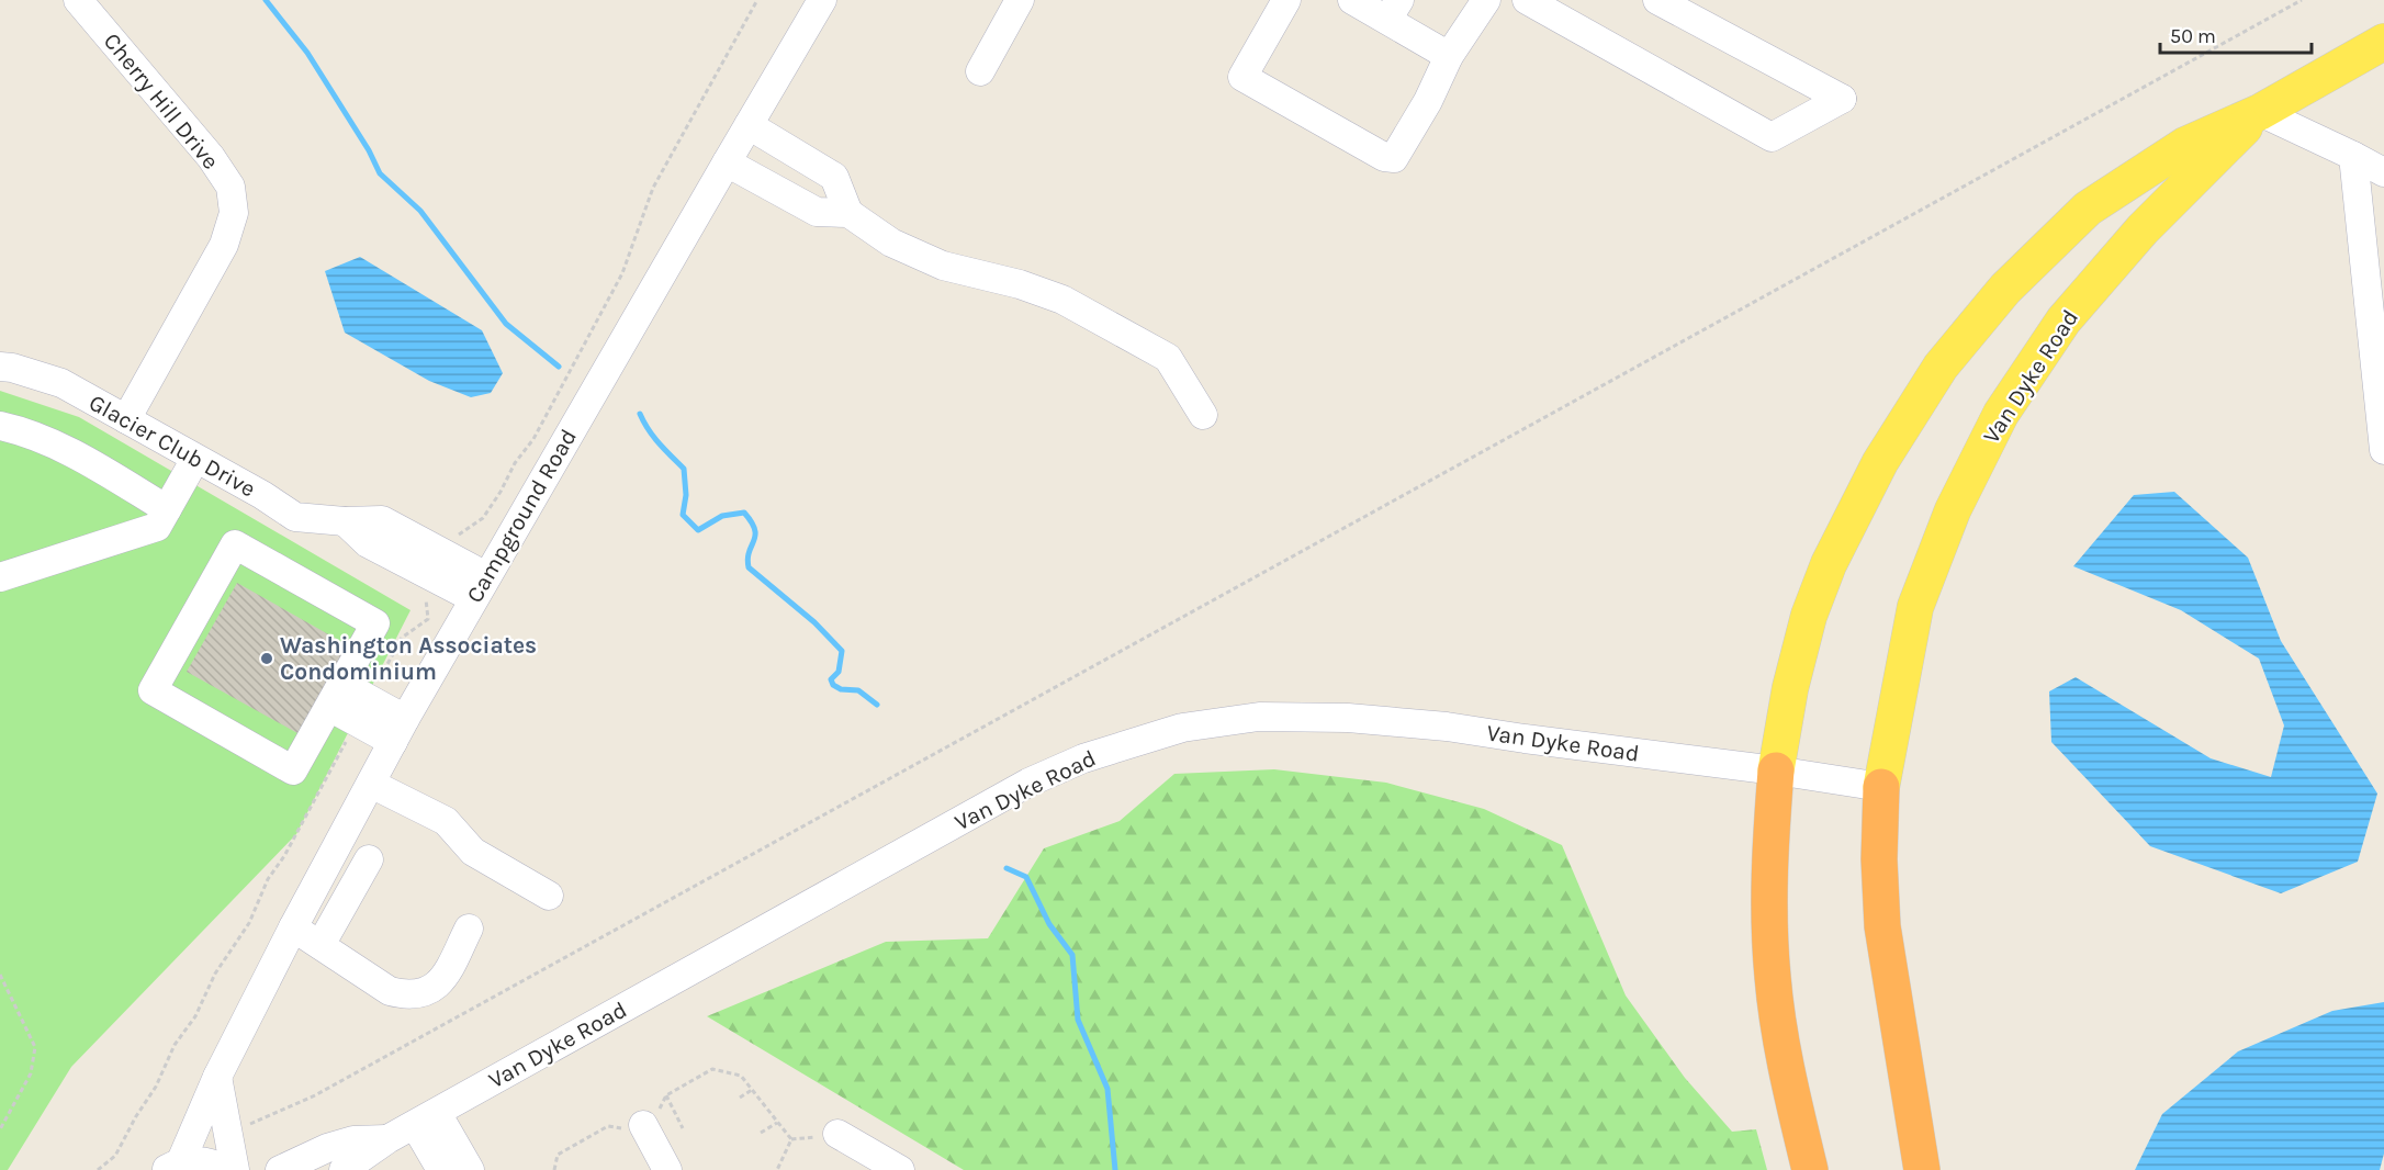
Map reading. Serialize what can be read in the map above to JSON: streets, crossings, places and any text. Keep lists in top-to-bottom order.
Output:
{
  "streets": {
    "main road": ["Van Dyke Road"],
    "street": ["Cherry Hill Drive", "Glacier Club Drive", "Campground Road"]
  },
  "crossings": [
    ["Cherry Hill Drive", "Glacier Club Drive"],
    ["Glacier Club Drive", "Campground Road"]
  ],
  "places": ["Washington Associates Condominium"],
  "scale_bar": "50 m"
}
